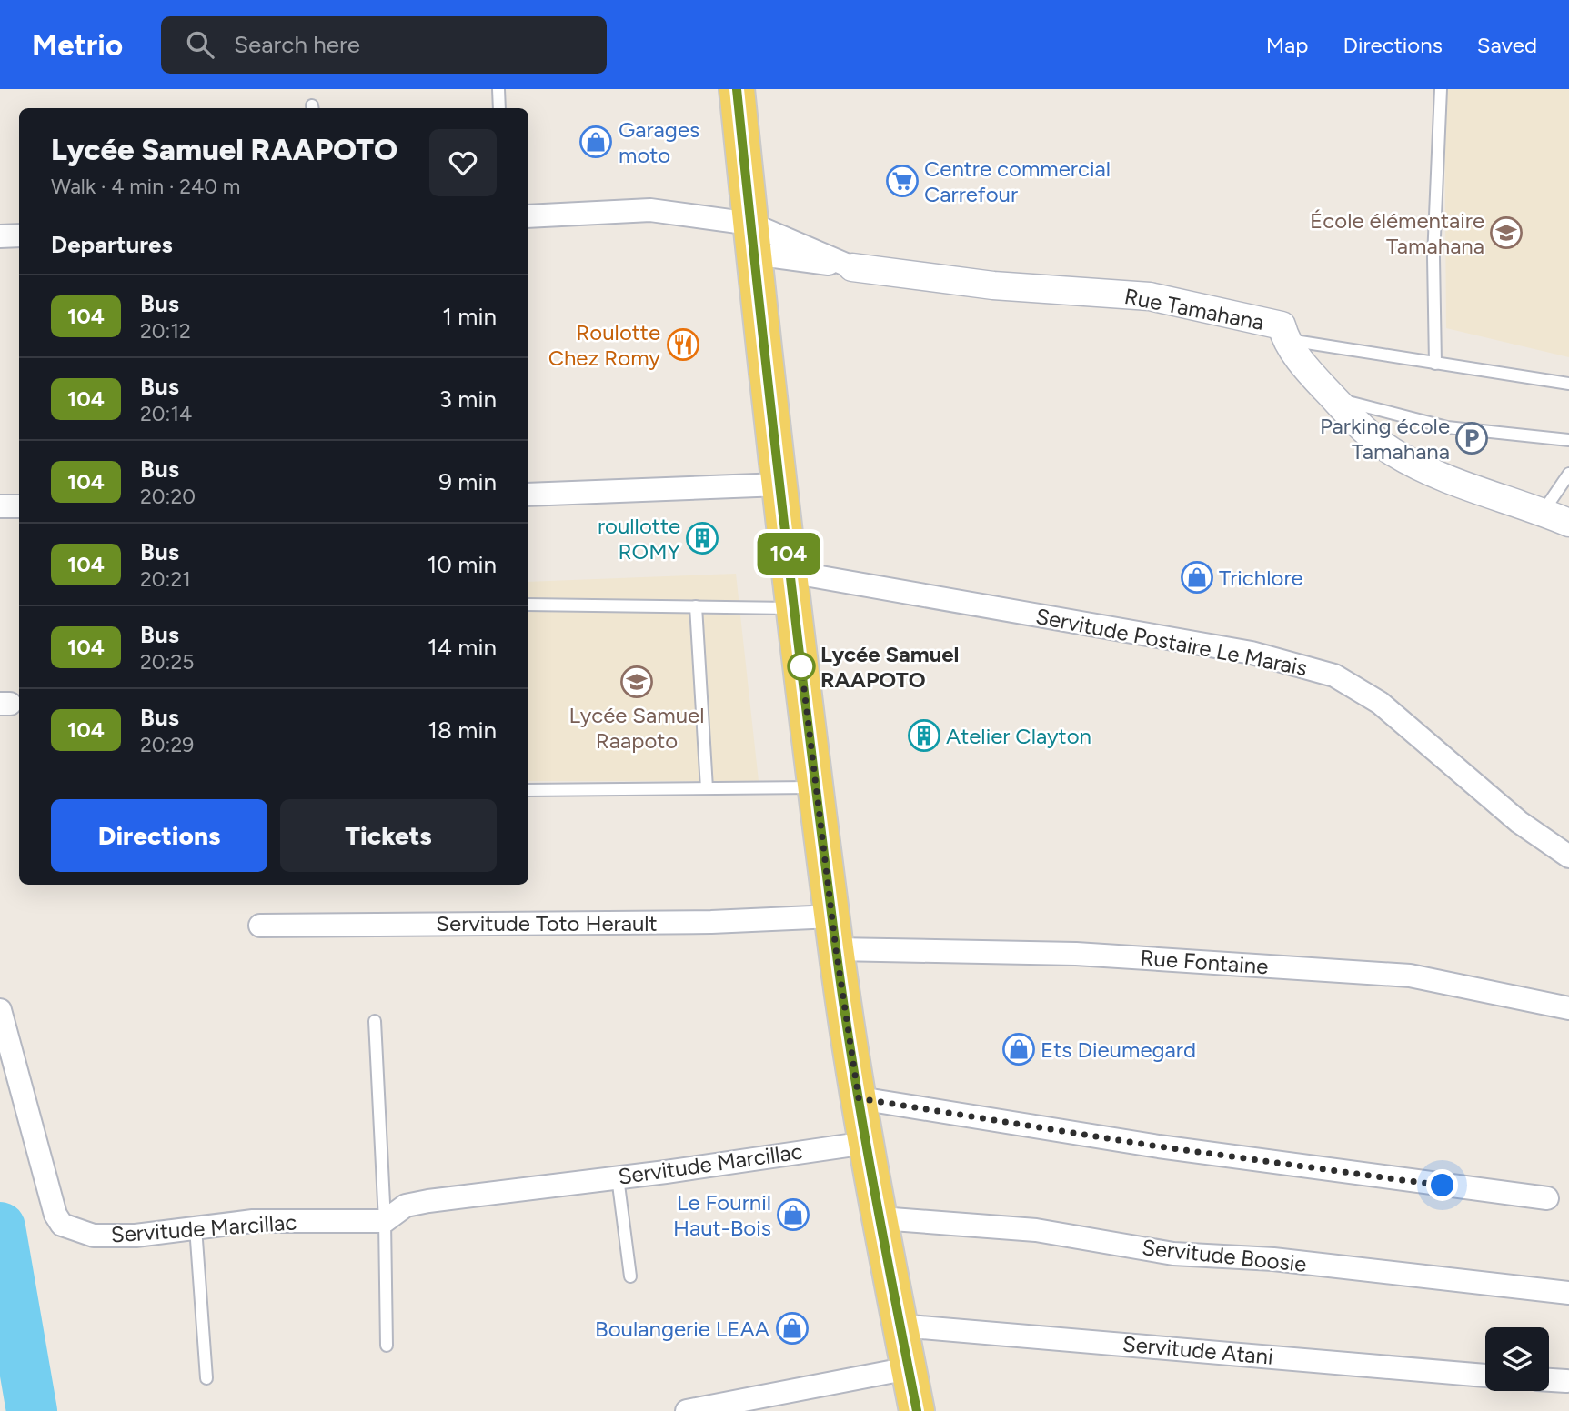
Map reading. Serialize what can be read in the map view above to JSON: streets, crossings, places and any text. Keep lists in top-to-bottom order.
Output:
{
  "streets": {
    "street": [
      "Rue Tamahana",
      "Servitude Postaire Le Marais",
      "Servitude Toto Herault",
      "Rue Fontaine",
      "Servitude Marcillac",
      "Servitude Boosie",
      "Servitude Atani"
    ]
  },
  "crossings": [
    ["Servitude Toto Herault", "Rue Fontaine"]
  ],
  "places": {
    "shop": [
      "Garages moto",
      "Trichlore",
      "Ets Dieumegard",
      "Le Fournil Haut-Bois",
      "Boulangerie LEAA"
    ],
    "supermarket": ["Centre commercial Carrefour"],
    "school or university": ["École élémentaire Tamahana", "Lycée Samuel Raapoto"],
    "restaurant": ["Roulotte Chez Romy"],
    "parking": ["Parking école Tamahana"],
    "building": ["roullotte ROMY", "Atelier Clayton"],
    "other": ["Lycée Samuel RAAPOTO"]
  },
  "lines": ["bus line 104"],
  "page": {
    "header": "Metrio",
    "search": "Search here",
    "nav": ["Map", "Directions", "Saved"],
    "on_map": "104",
    "heading": [
      ["Lycée Samuel RAAPOTO", "Walk · 4 min · 240 m"],
      "Departures"
    ],
    "list": [
      {
        "mark": "104",
        "name": "Bus",
        "note": "20:12",
        "value": "1 min"
      },
      {
        "mark": "104",
        "name": "Bus",
        "note": "20:14",
        "value": "3 min"
      },
      {
        "mark": "104",
        "name": "Bus",
        "note": "20:20",
        "value": "9 min"
      },
      {
        "mark": "104",
        "name": "Bus",
        "note": "20:21",
        "value": "10 min"
      },
      {
        "mark": "104",
        "name": "Bus",
        "note": "20:25",
        "value": "14 min"
      },
      {
        "mark": "104",
        "name": "Bus",
        "note": "20:29",
        "value": "18 min"
      }
    ],
    "buttons": ["Directions", "Tickets"]
  }
}
